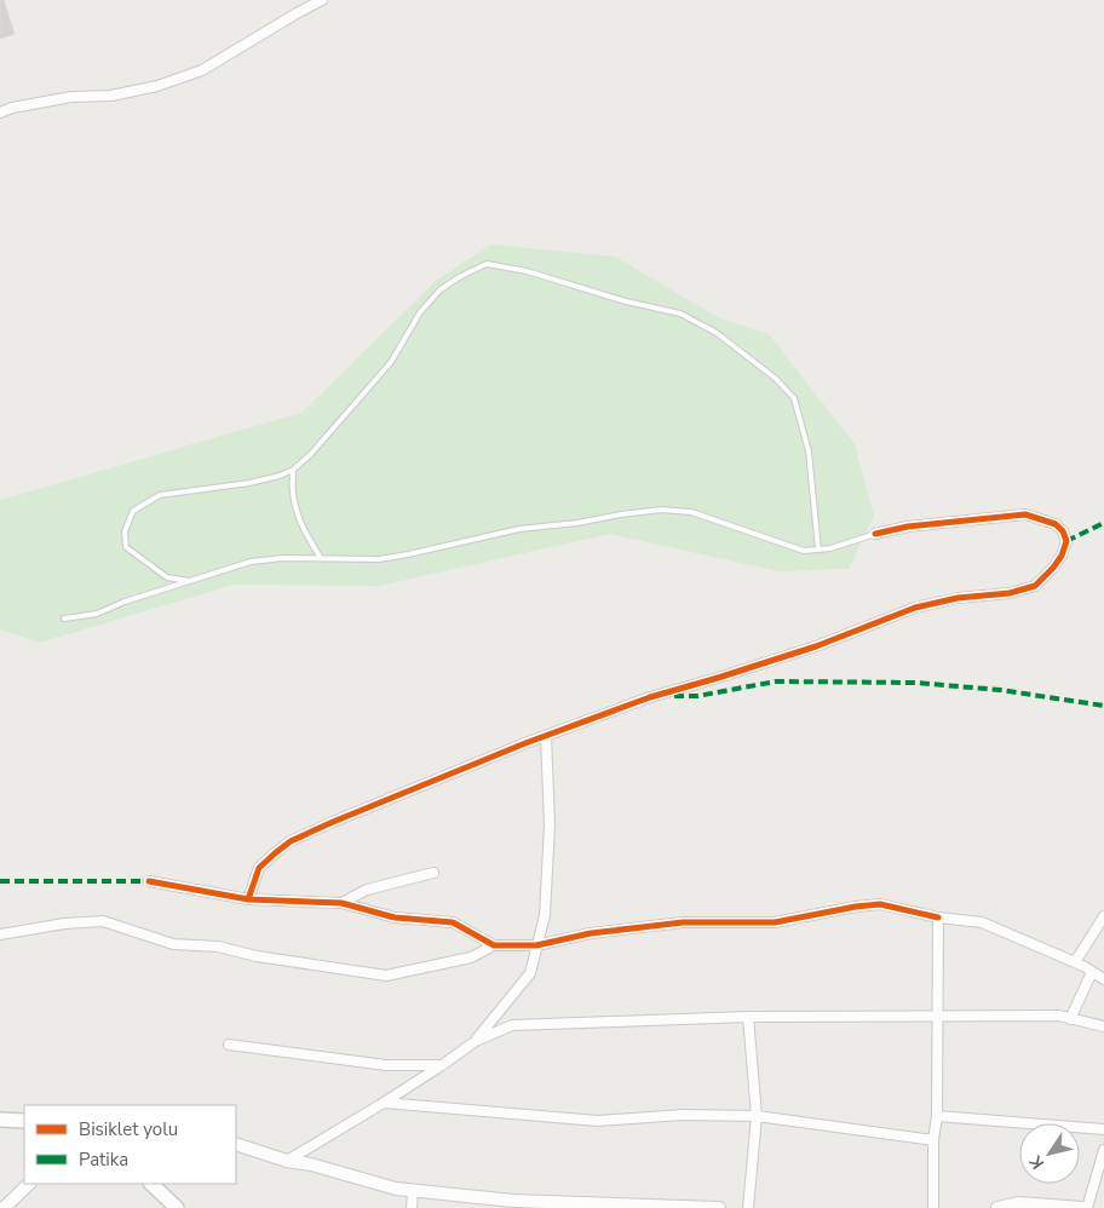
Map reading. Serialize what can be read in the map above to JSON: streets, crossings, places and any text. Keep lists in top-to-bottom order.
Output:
{
  "legend": ["Bisiklet yolu", "Patika"],
  "north": "bottom left"
}
